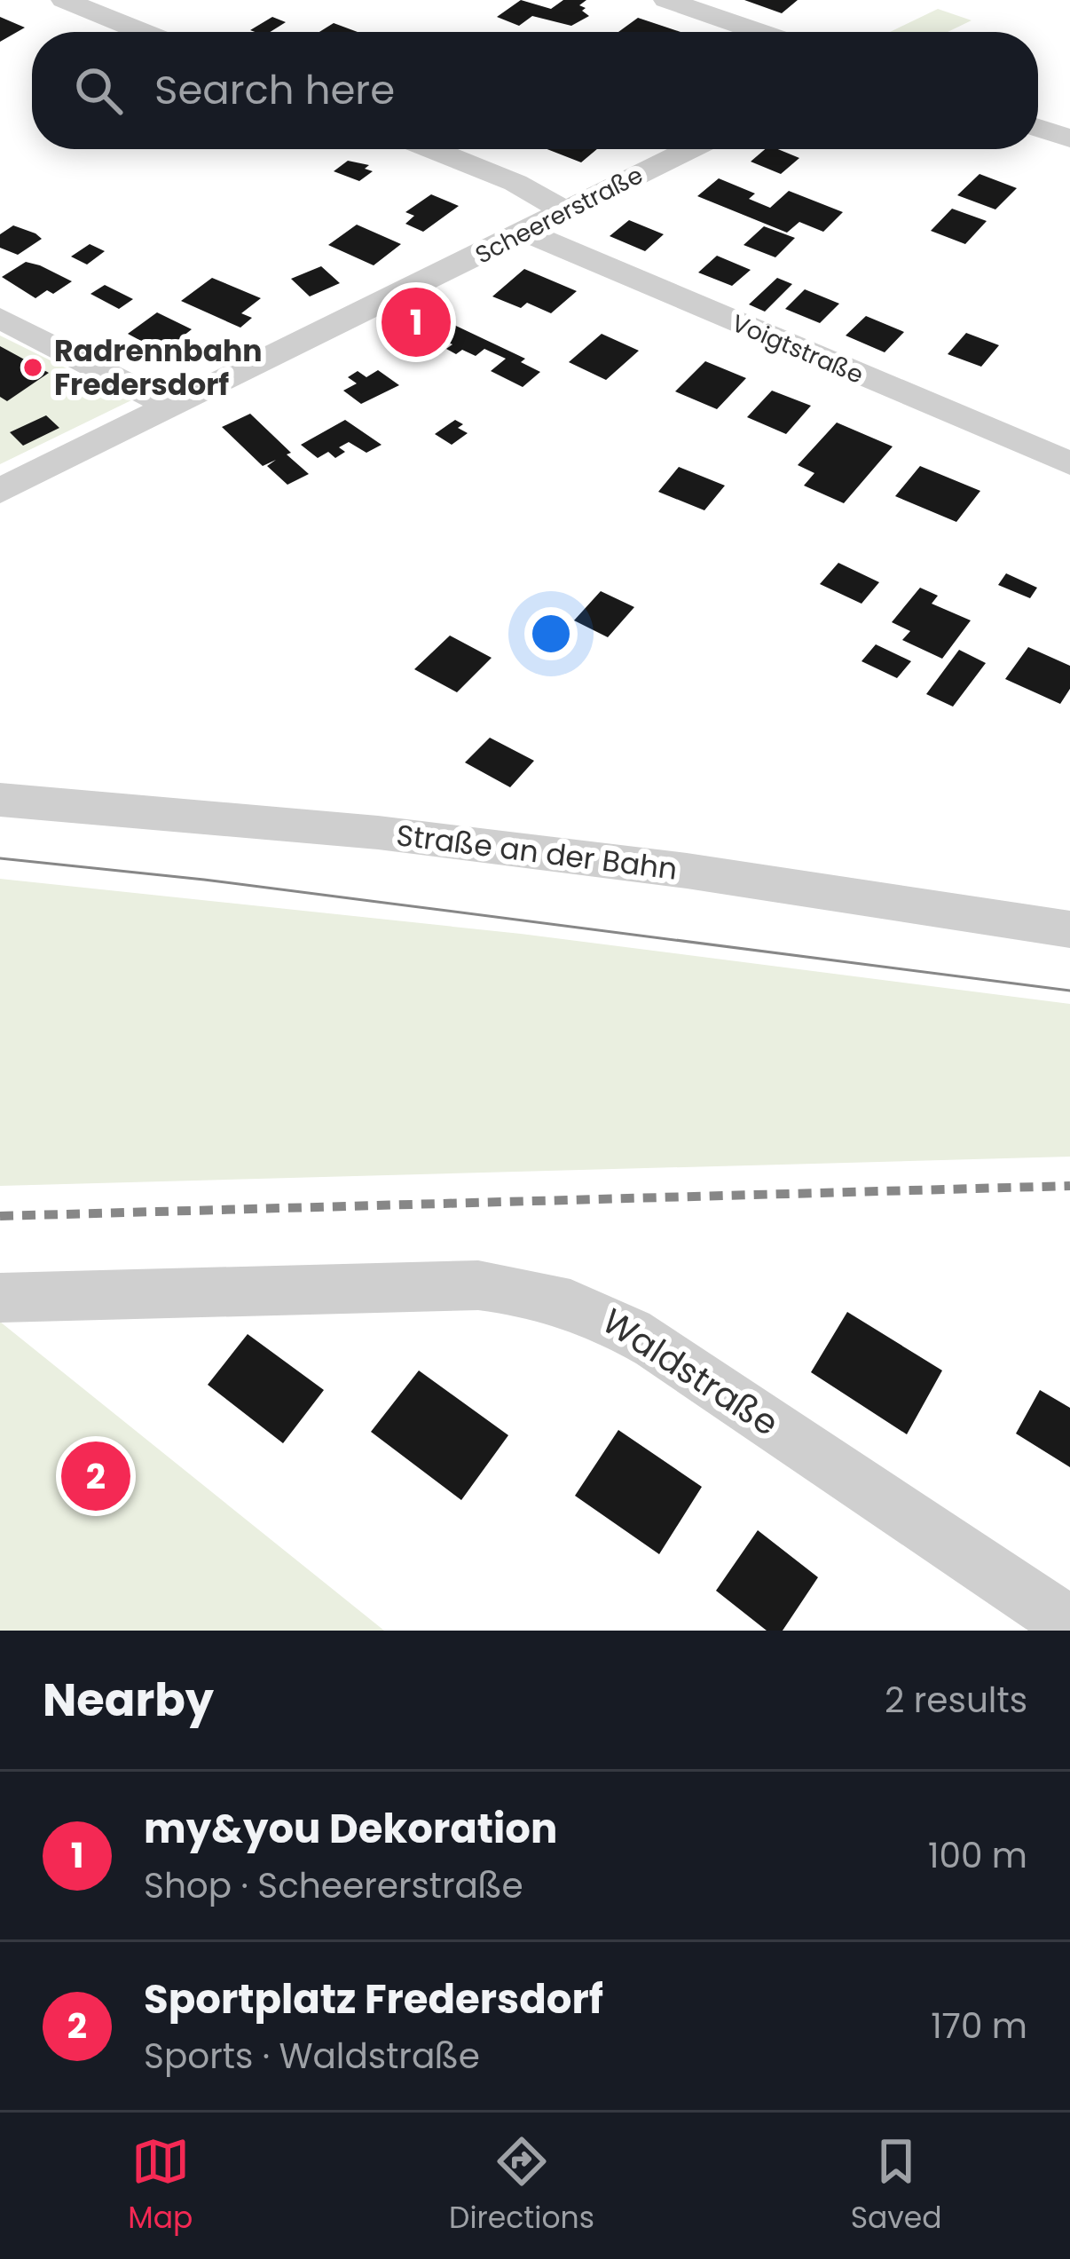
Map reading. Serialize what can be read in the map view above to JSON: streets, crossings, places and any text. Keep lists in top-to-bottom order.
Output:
{
  "streets": {
    "street": [
      "Scheererstraße",
      "Voigtstraße",
      "Straße an der Bahn",
      "Waldstraße"
    ]
  },
  "crossings": [
    ["Scheererstraße", "Voigtstraße"]
  ],
  "places": ["Radrennbahn Fredersdorf"],
  "page": {
    "search": "Search here",
    "pins": ["1", "2"],
    "heading": ["Nearby", "2 results"],
    "list": [
      {
        "mark": "1",
        "name": "my&you Dekoration",
        "note": "Shop · Scheererstraße",
        "value": "100 m"
      },
      {
        "mark": "2",
        "name": "Sportplatz Fredersdorf",
        "note": "Sports · Waldstraße",
        "value": "170 m"
      }
    ],
    "nav": ["Map", "Directions", "Saved"]
  }
}
